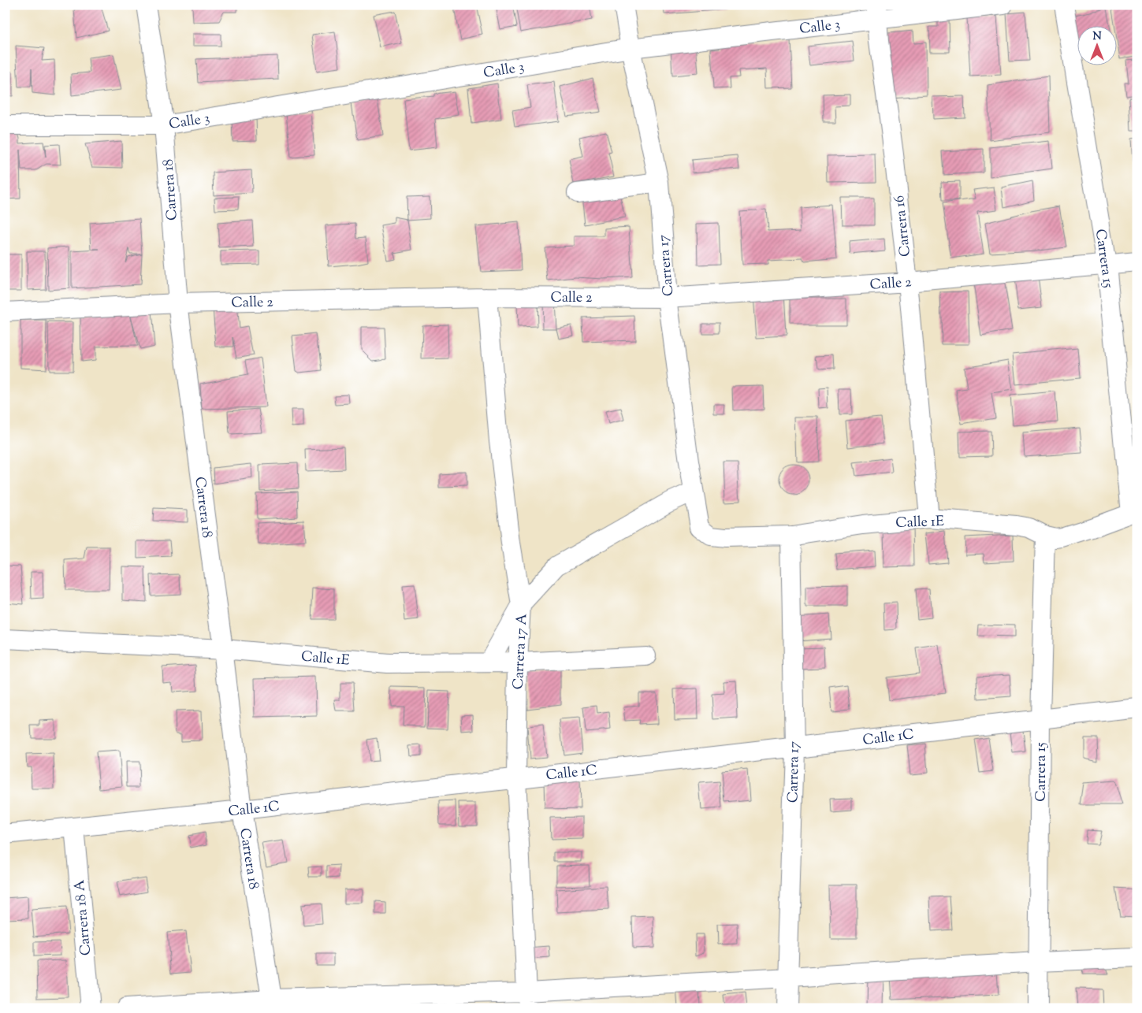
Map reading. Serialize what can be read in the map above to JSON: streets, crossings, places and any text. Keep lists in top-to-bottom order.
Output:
{
  "streets": {
    "street": [
      "Calle 3",
      "Carrera 18",
      "Carrera 16",
      "Carrera 15",
      "Carrera 17",
      "Calle 2",
      "Calle 1E",
      "Carrera 17 A",
      "Calle 1C",
      "Carrera 18 A"
    ]
  },
  "crossings": [
    ["Calle 3", "Carrera 18"],
    ["Calle 3", "Carrera 16"],
    ["Calle 3", "Carrera 17"],
    ["Carrera 18", "Calle 2"],
    ["Carrera 18", "Calle 1E"],
    ["Carrera 18", "Calle 1C"],
    ["Carrera 16", "Calle 2"],
    ["Carrera 16", "Calle 1E"],
    ["Carrera 15", "Calle 2"],
    ["Carrera 15", "Calle 1E"],
    ["Carrera 15", "Calle 1C"],
    ["Carrera 17", "Calle 2"],
    ["Carrera 17", "Calle 1E"],
    ["Carrera 17", "Calle 1C"],
    ["Calle 2", "Carrera 17 A"],
    ["Calle 1E", "Carrera 17 A"],
    ["Carrera 17 A", "Calle 1C"],
    ["Calle 1C", "Carrera 18 A"]
  ],
  "north": "top"
}
